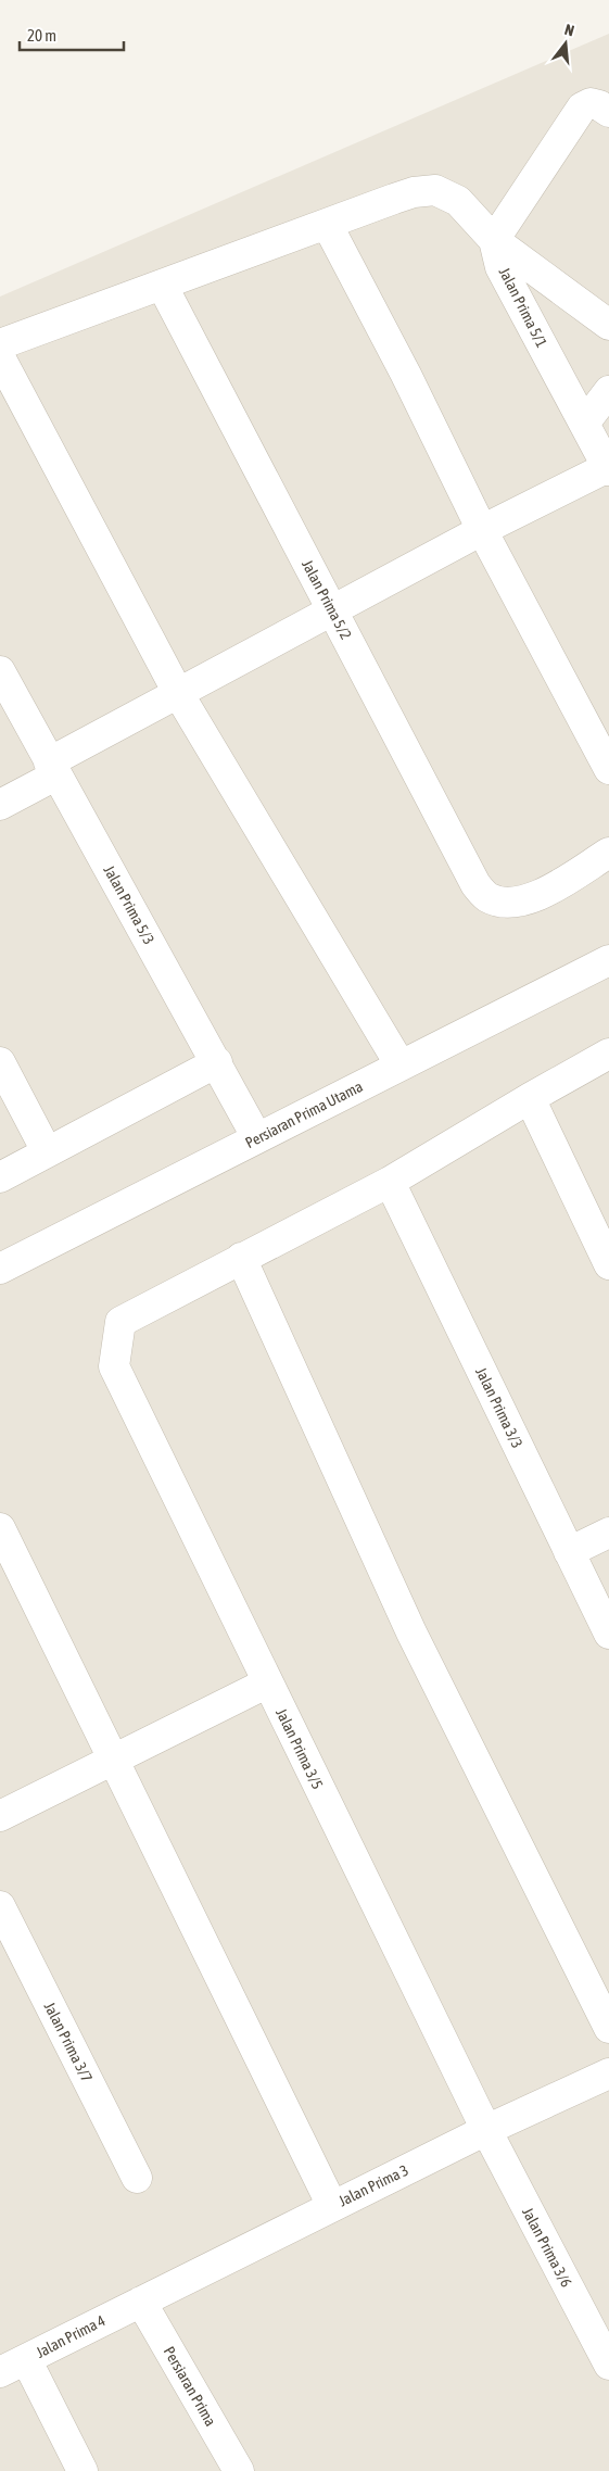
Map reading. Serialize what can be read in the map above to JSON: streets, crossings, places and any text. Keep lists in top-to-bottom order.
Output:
{
  "streets": {
    "street": [
      "Jalan Prima 5/1",
      "Jalan Prima 5/2",
      "Jalan Prima 5/3",
      "Persiaran Prima Utama",
      "Jalan Prima 3/3",
      "Jalan Prima 3/5",
      "Jalan Prima 3/7",
      "Jalan Prima 3",
      "Jalan Prima 3/6",
      "Jalan Prima 4",
      "Persiaran Prima"
    ]
  },
  "crossings": [
    ["Jalan Prima 5/3", "Persiaran Prima Utama"],
    ["Jalan Prima 3/5", "Jalan Prima 3"],
    ["Jalan Prima 3/5", "Jalan Prima 3/6"],
    ["Jalan Prima 3", "Jalan Prima 3/6"],
    ["Jalan Prima 3", "Jalan Prima 4"],
    ["Jalan Prima 3", "Persiaran Prima"],
    ["Jalan Prima 4", "Persiaran Prima"]
  ],
  "scale_bar": "20 m",
  "north": "top"
}
